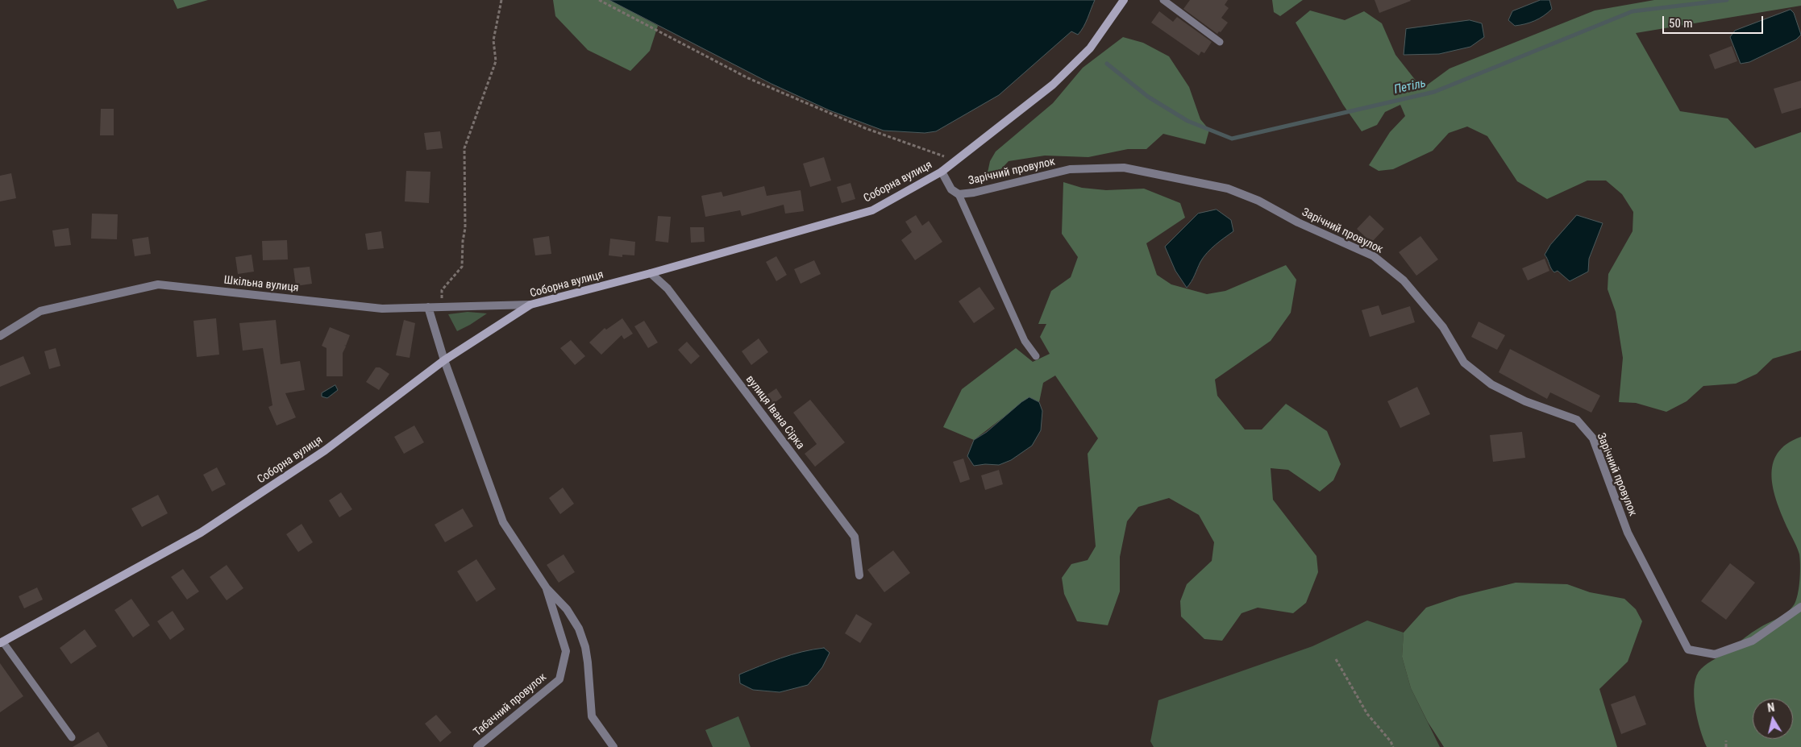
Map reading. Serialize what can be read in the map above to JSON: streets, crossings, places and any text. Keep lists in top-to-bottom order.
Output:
{
  "streets": {
    "street": [
      "Зарічний провулок",
      "Соборна вулиця",
      "Шкільна вулиця",
      "вулиця Івана Сірка",
      "Табачний провулок"
    ]
  },
  "crossings": [
    ["Зарічний провулок", "Соборна вулиця"],
    ["Соборна вулиця", "Шкільна вулиця"],
    ["Соборна вулиця", "вулиця Івана Сірка"]
  ],
  "water": ["Петіль"],
  "scale_bar": "50 m",
  "north": "top"
}
